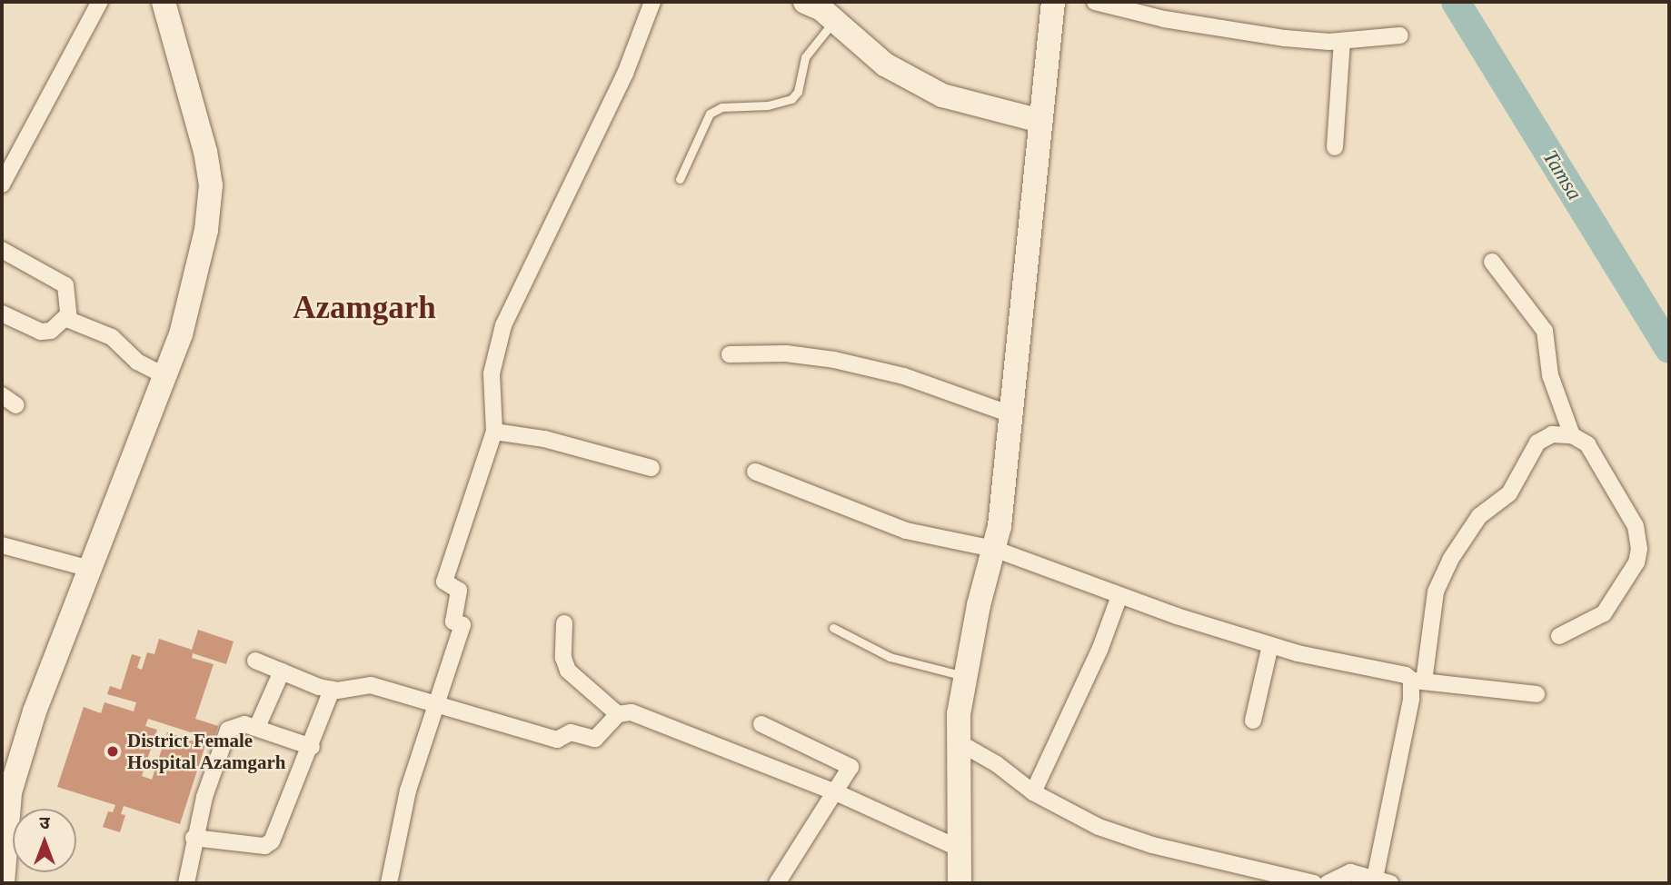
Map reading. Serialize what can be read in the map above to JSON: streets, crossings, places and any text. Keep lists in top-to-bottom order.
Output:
{
  "districts": ["Azamgarh"],
  "water": ["Tamsa"],
  "places": ["District Female Hospital Azamgarh"],
  "north": "top"
}
